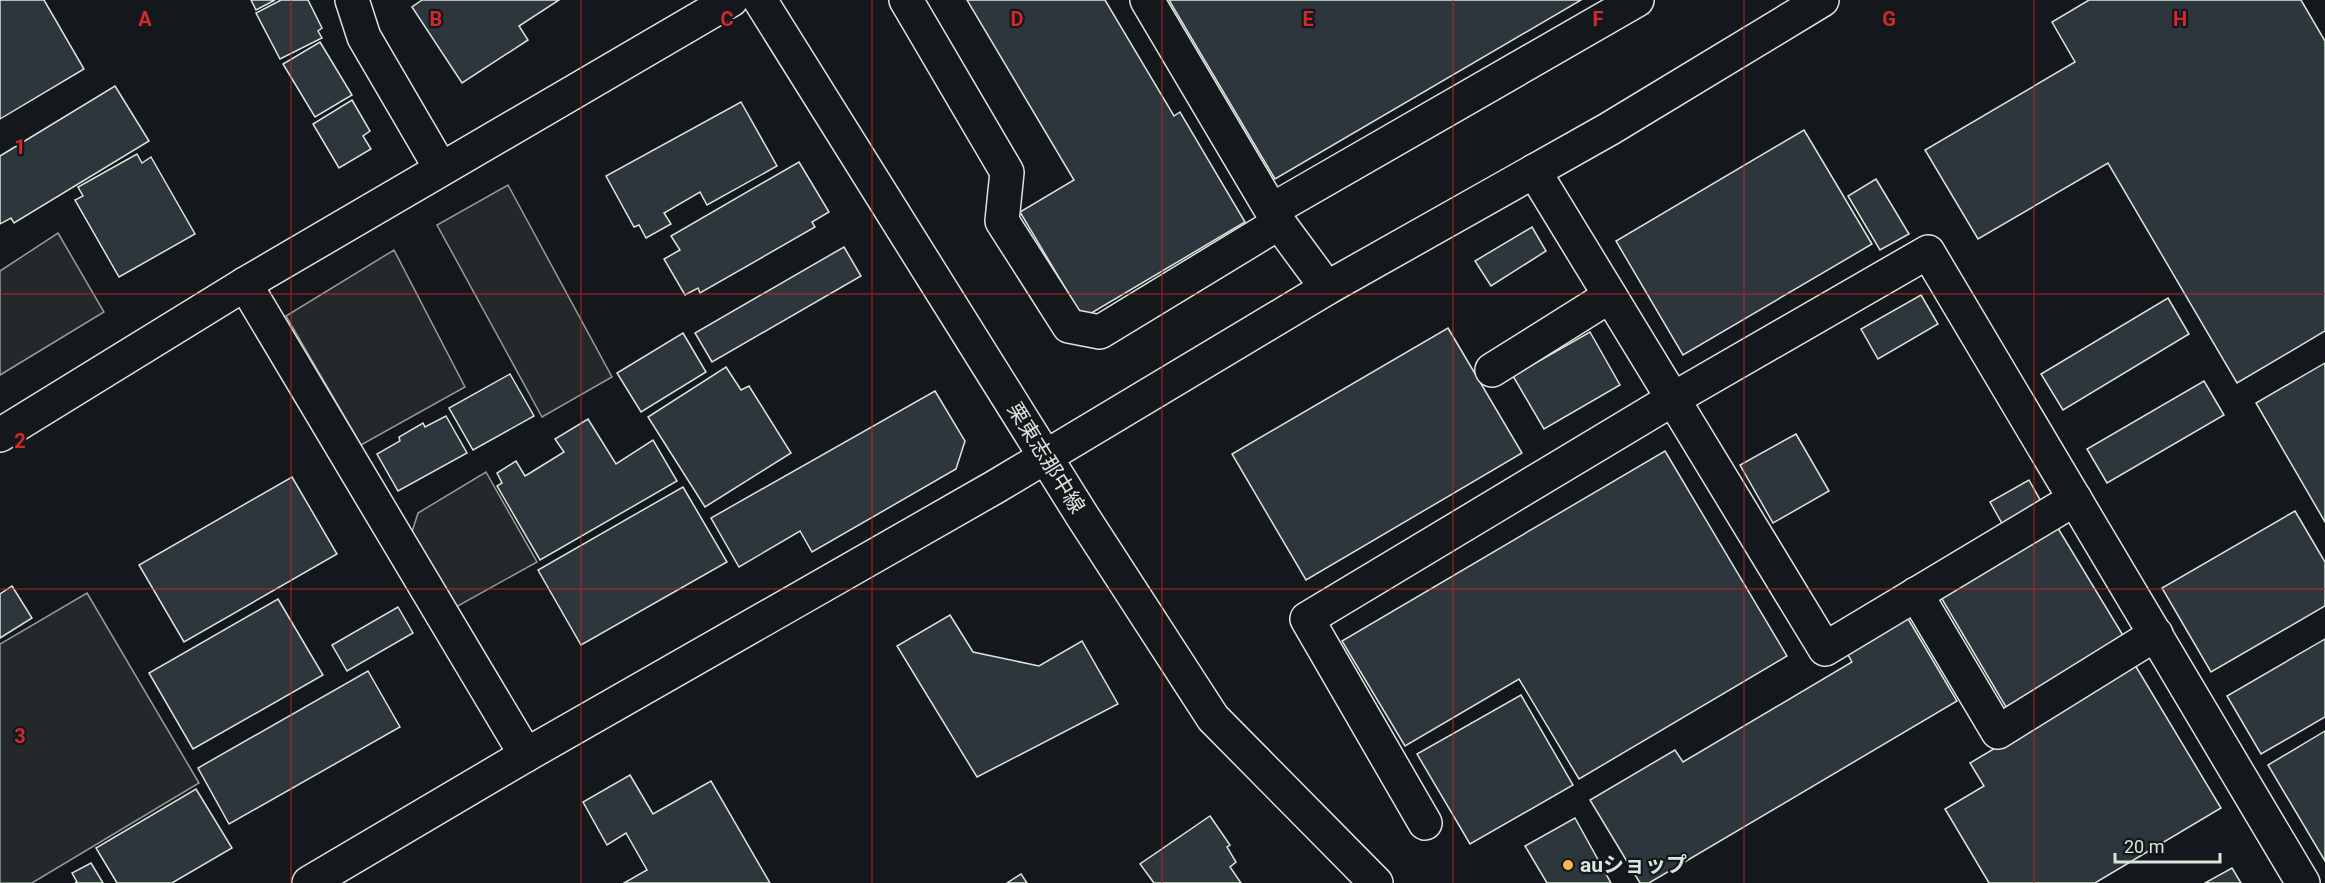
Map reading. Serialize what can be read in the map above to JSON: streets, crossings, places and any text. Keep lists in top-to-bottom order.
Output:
{
  "streets": {
    "street": ["栗東志那中線"]
  },
  "places": ["auショップ"],
  "scale_bar": "20 m",
  "grid": {
    "columns": [
      "A",
      "B",
      "C",
      "D",
      "E",
      "F",
      "G",
      "H"
    ],
    "rows": ["1", "2", "3"]
  }
}
